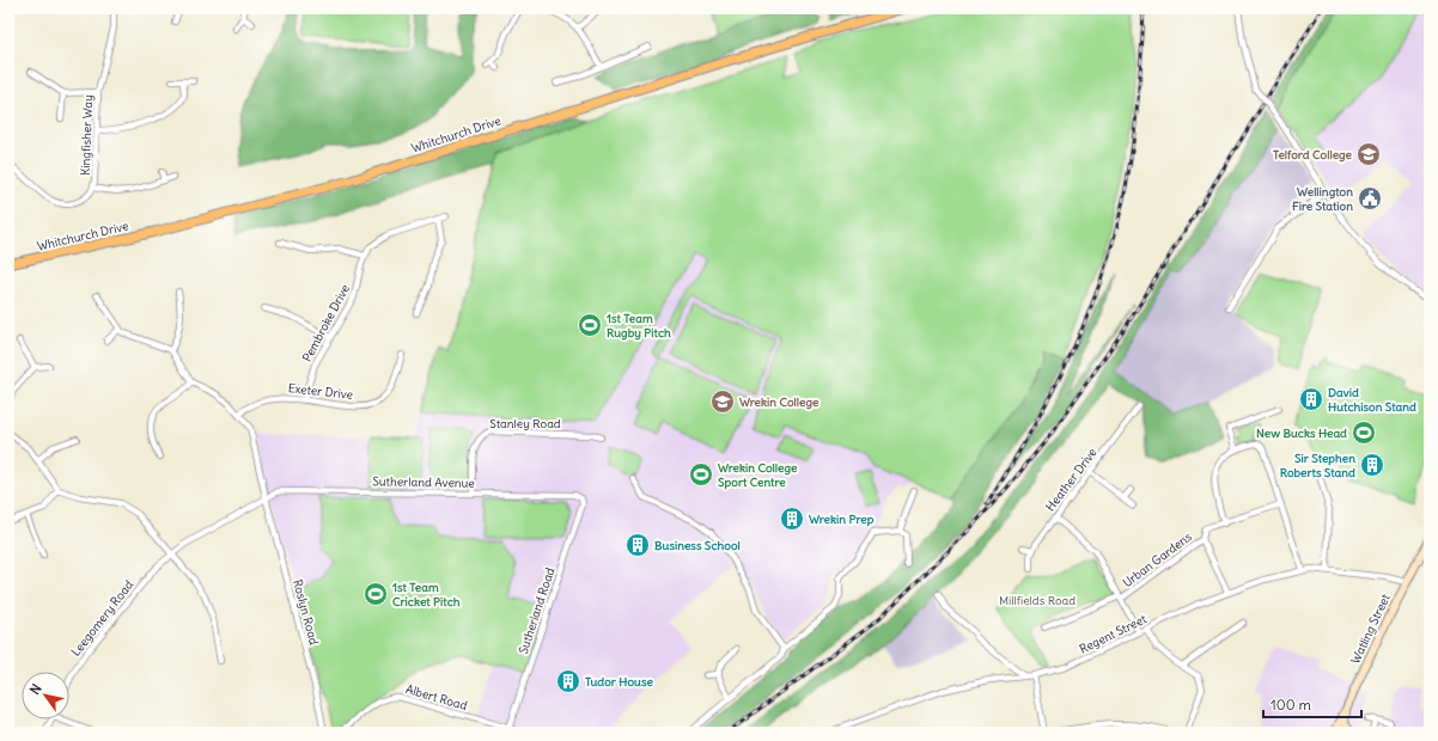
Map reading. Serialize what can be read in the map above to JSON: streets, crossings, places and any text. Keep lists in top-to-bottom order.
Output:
{
  "streets": {
    "main road": ["Whitchurch Drive", "Watling Street"],
    "street": [
      "Kingfisher Way",
      "Pembroke Drive",
      "Exeter Drive",
      "Stanley Road",
      "Heather Drive",
      "Sutherland Avenue",
      "Urban Gardens",
      "Sutherland Road",
      "Roslyn Road",
      "Leegomery Road",
      "Regent Street",
      "Albert Road"
    ]
  },
  "crossings": [
    ["Pembroke Drive", "Exeter Drive"],
    ["Exeter Drive", "Roslyn Road"],
    ["Stanley Road", "Sutherland Avenue"],
    ["Sutherland Avenue", "Sutherland Road"],
    ["Sutherland Avenue", "Roslyn Road"],
    ["Sutherland Avenue", "Leegomery Road"],
    ["Sutherland Road", "Albert Road"],
    ["Roslyn Road", "Leegomery Road"],
    ["Watling Street", "Regent Street"]
  ],
  "parks": ["Millfields Road"],
  "places": {
    "school or university": ["Telford College", "Wrekin College"],
    "public building": ["Wellington Fire Station"],
    "sports": [
      "1st Team Rugby Pitch",
      "New Bucks Head",
      "Wrekin College Sport Centre",
      "1st Team Cricket Pitch"
    ],
    "building": [
      "David Hutchison Stand",
      "Sir Stephen Roberts Stand",
      "Wrekin Prep",
      "Business School",
      "Tudor House"
    ]
  },
  "scale_bar": "100 m",
  "north": "top left"
}
